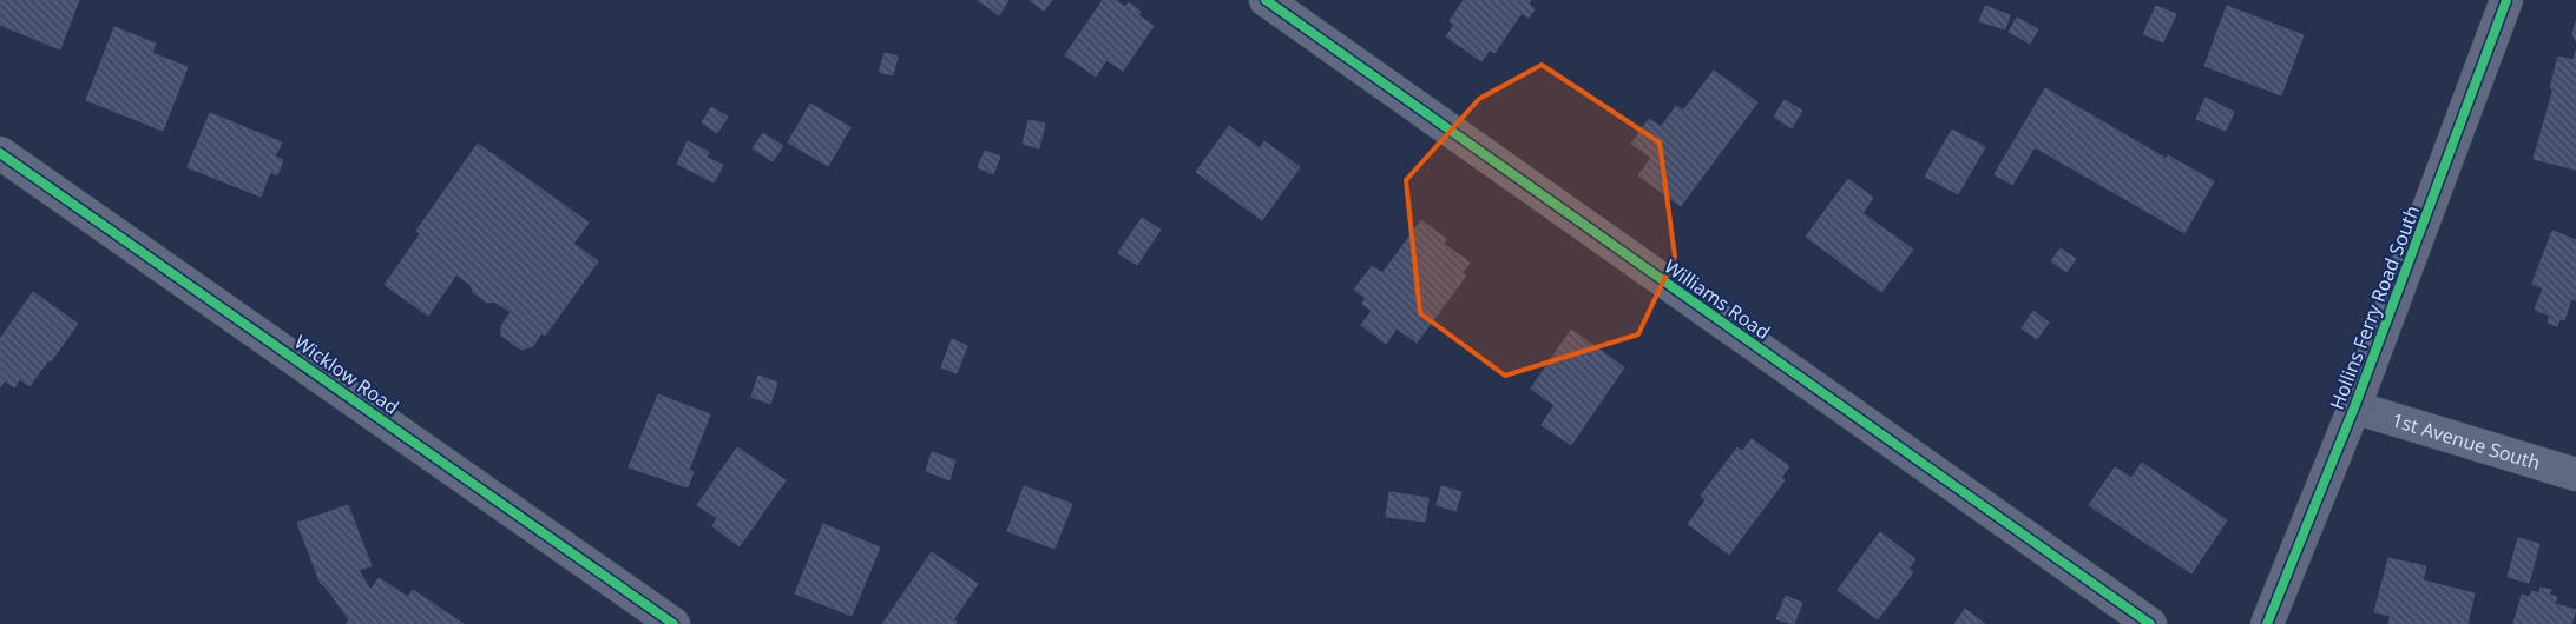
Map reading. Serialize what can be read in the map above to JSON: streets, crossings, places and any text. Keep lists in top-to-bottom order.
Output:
{
  "streets": {
    "street": [
      "Williams Road",
      "Hollins Ferry Road South",
      "Wicklow Road",
      "1st Avenue South"
    ]
  },
  "crossings": [
    ["Hollins Ferry Road South", "1st Avenue South"]
  ]
}
